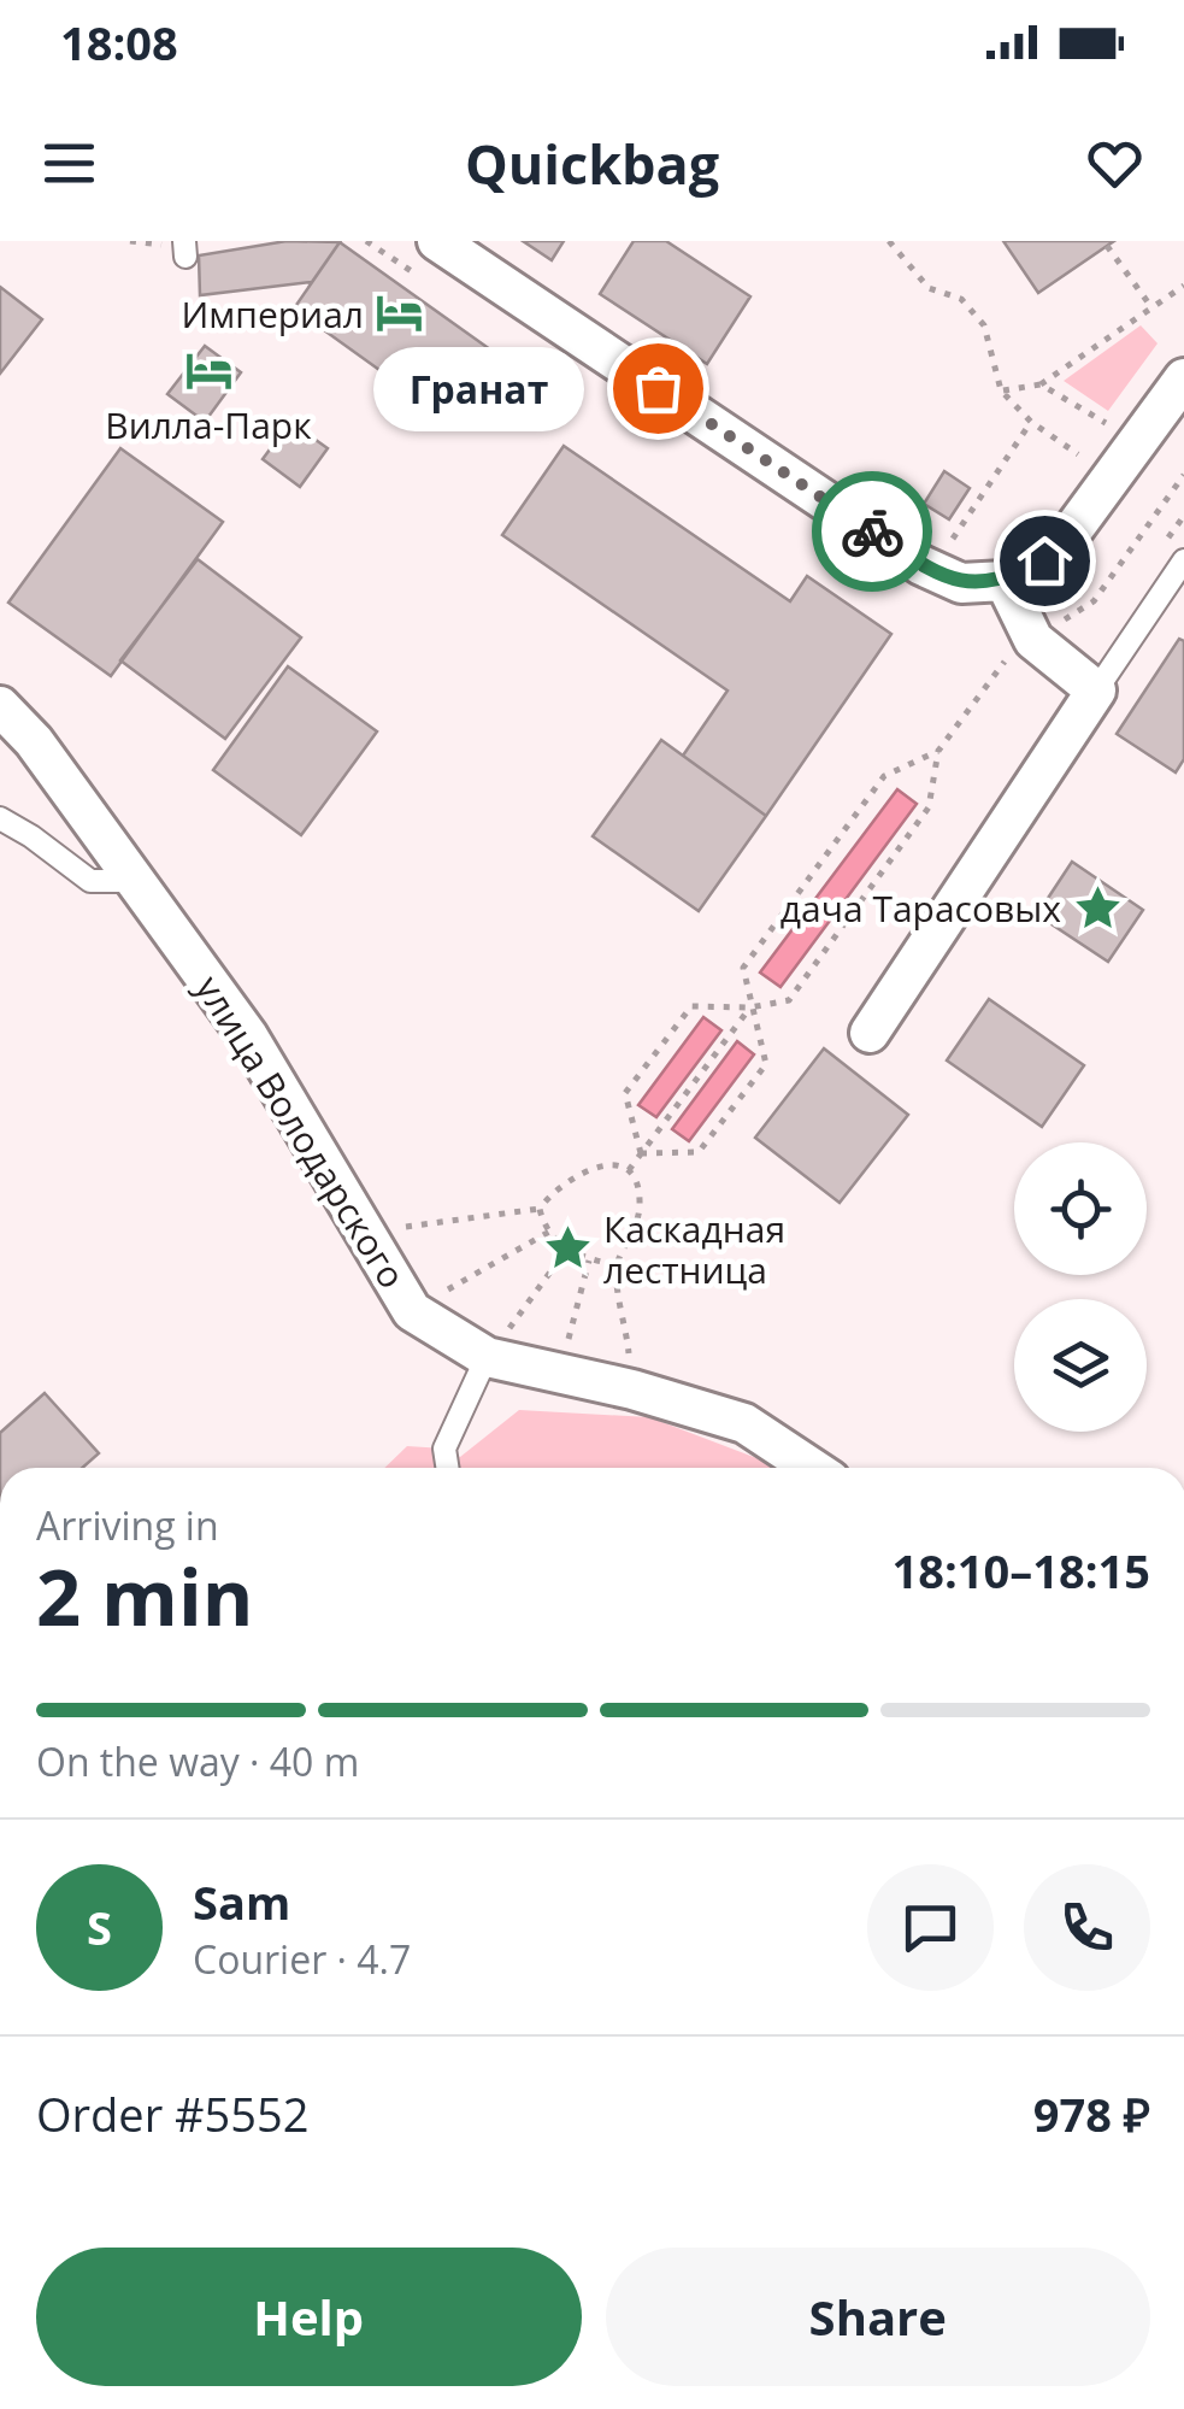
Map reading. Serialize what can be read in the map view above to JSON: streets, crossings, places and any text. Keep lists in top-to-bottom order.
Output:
{
  "streets": {
    "street": ["улица Володарского"]
  },
  "places": {
    "hotel": ["Империал", "Вилла-Парк"],
    "other": ["Гранат"],
    "place": ["дача Тарасовых", "Каскадная лестница"]
  },
  "page": {
    "status": "18:08",
    "header": "Quickbag",
    "bubble": "Гранат",
    "heading": ["2 min", "Arriving in", "18:10–18:15"],
    "panel": [
      "Sam",
      "Courier · 4.7",
      "Order #5552",
      "978 ₽"
    ],
    "bar": "On the way · 40 m",
    "round": "S",
    "buttons": ["Help", "Share"]
  }
}
